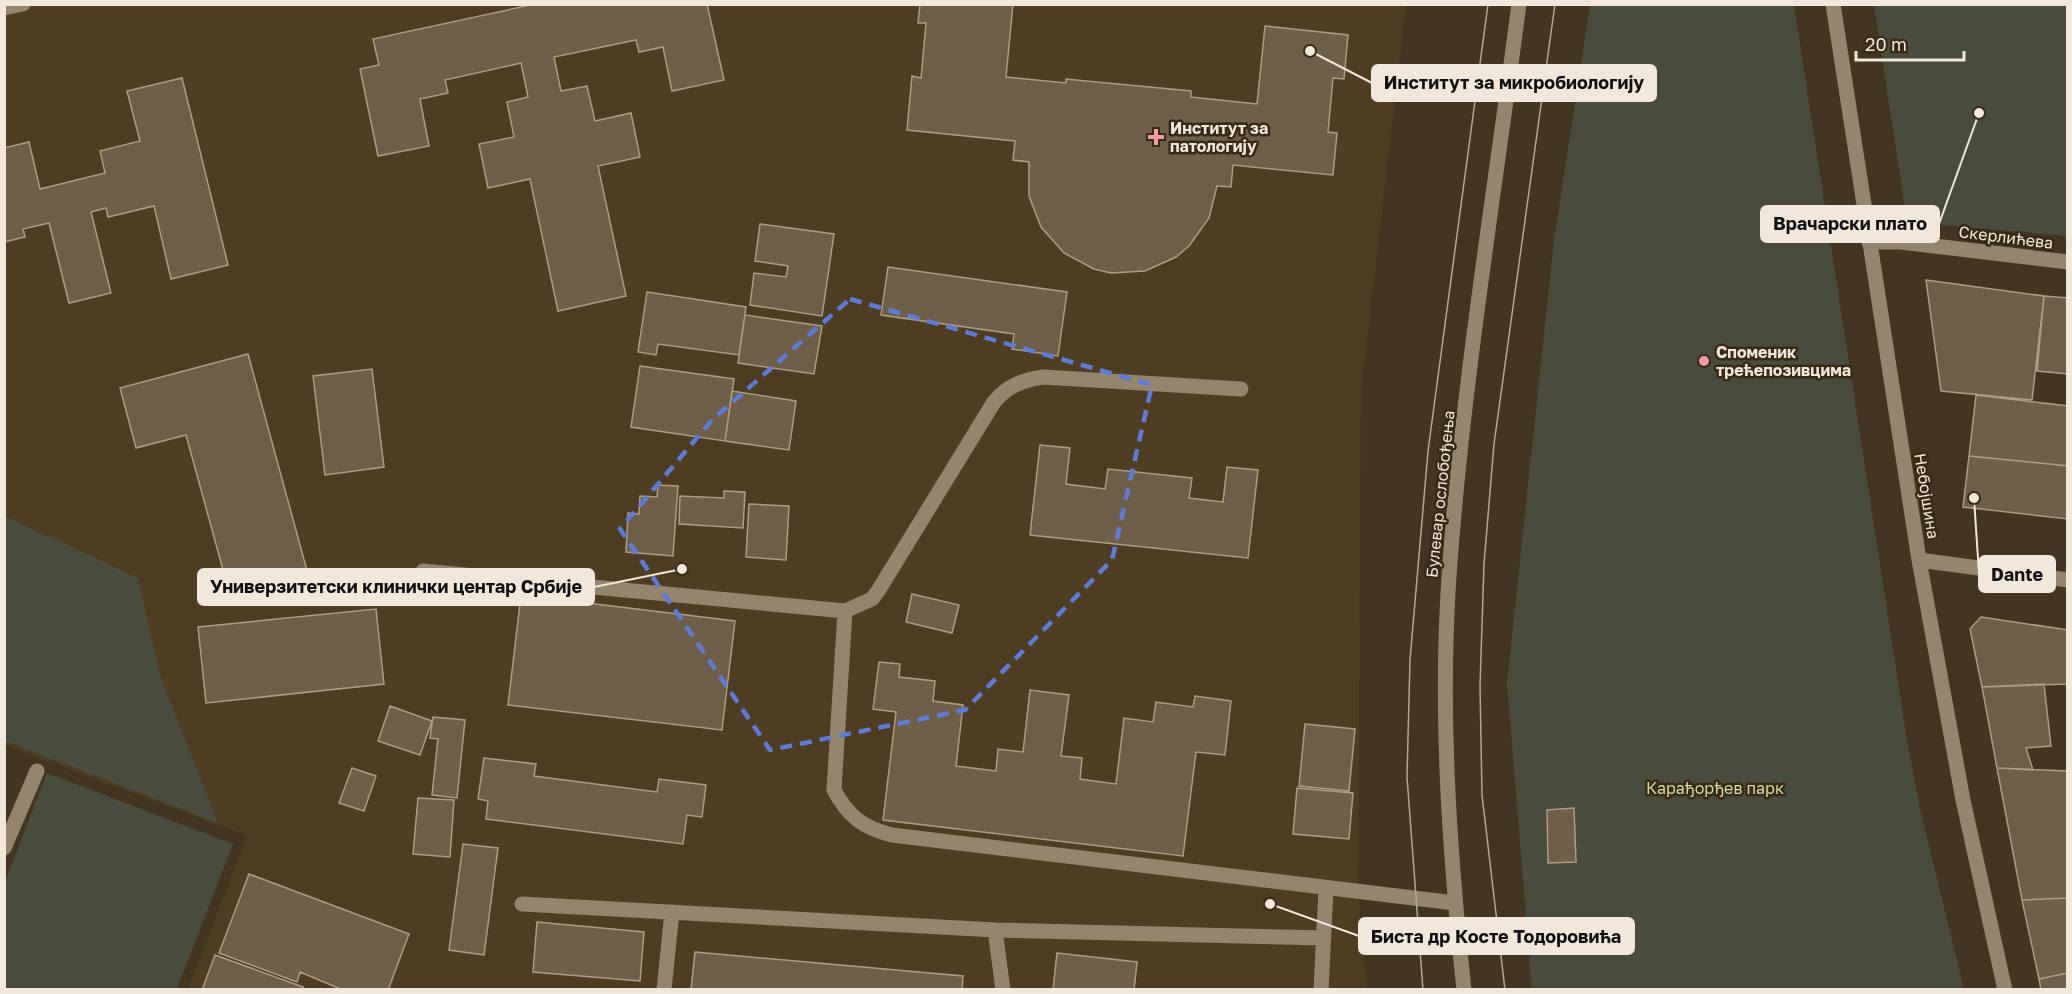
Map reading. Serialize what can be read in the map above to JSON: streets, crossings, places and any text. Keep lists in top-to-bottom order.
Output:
{
  "streets": {
    "street": ["Скерлићева", "Булевар ослобођења", "Небојшина"]
  },
  "crossings": [
    ["Скерлићева", "Небојшина"]
  ],
  "parks": ["Карађорђев парк"],
  "places": {
    "other": [
      "Институт за микробиологију",
      "Врачарски плато",
      "Споменик трећепозивцима",
      "Dante",
      "Универзитетски клинички центар Србије",
      "Биста др Косте Тодоровића"
    ],
    "health": ["Институт за патологију"]
  },
  "scale_bar": "20 m"
}
